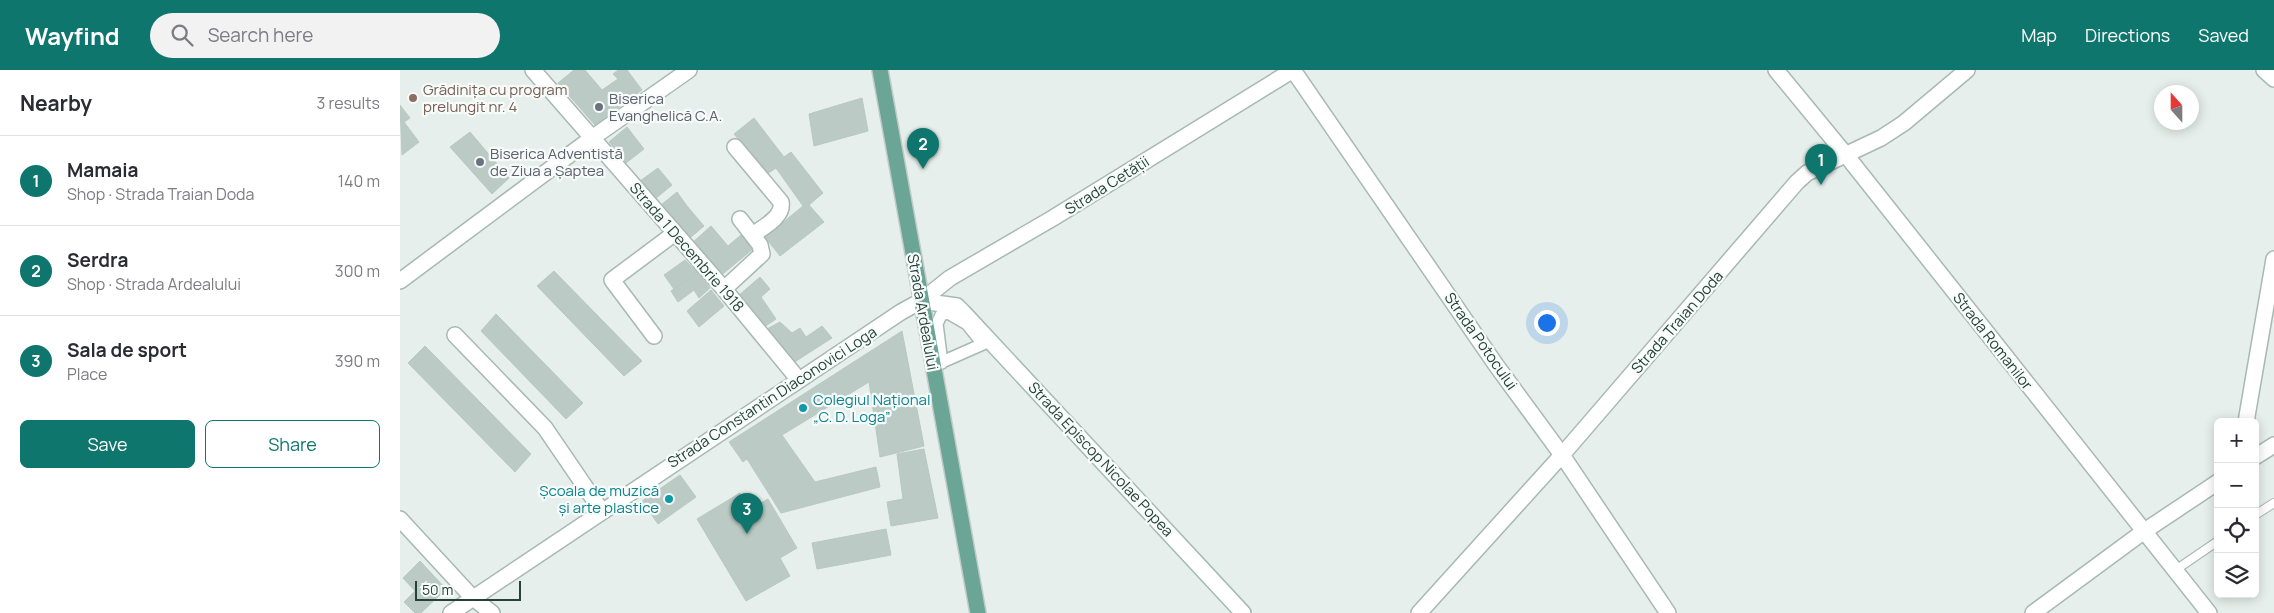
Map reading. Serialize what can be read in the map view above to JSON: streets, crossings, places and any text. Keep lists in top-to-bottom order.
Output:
{
  "streets": {
    "main road": ["Strada Ardealului"],
    "street": [
      "Strada Cetății",
      "Strada 1 Decembrie 1918",
      "Strada Traian Doda",
      "Strada Potocului",
      "Strada Romanilor",
      "Strada Constantin Diaconovici Loga",
      "Strada Episcop Nicolae Popea"
    ]
  },
  "crossings": [
    ["Strada Cetății", "Strada Ardealului"],
    ["Strada Cetății", "Strada Potocului"],
    ["Strada Cetății", "Strada Constantin Diaconovici Loga"],
    ["Strada Cetății", "Strada Episcop Nicolae Popea"],
    ["Strada 1 Decembrie 1918", "Strada Constantin Diaconovici Loga"],
    ["Strada Ardealului", "Strada Constantin Diaconovici Loga"],
    ["Strada Ardealului", "Strada Episcop Nicolae Popea"],
    ["Strada Traian Doda", "Strada Potocului"],
    ["Strada Traian Doda", "Strada Romanilor"],
    ["Strada Constantin Diaconovici Loga", "Strada Episcop Nicolae Popea"]
  ],
  "places": [
    "Grădinița cu program prelungit nr. 4",
    "Biserica Evanghelică C.A.",
    "Biserica Adventistă de Ziua a Șaptea",
    "Colegiul Național „C. D. Loga”",
    "Școala de muzică și arte plastice"
  ],
  "scale_bar": "50 m",
  "north": "top",
  "page": {
    "header": "Wayfind",
    "search": "Search here",
    "nav": ["Map", "Directions", "Saved"],
    "heading": ["Nearby", "3 results"],
    "pins": ["2", "1", "3"],
    "list": [
      {
        "mark": "1",
        "name": "Mamaia",
        "note": "Shop · Strada Traian Doda",
        "value": "140 m"
      },
      {
        "mark": "2",
        "name": "Serdra",
        "note": "Shop · Strada Ardealului",
        "value": "300 m"
      },
      {
        "mark": "3",
        "name": "Sala de sport",
        "note": "Place",
        "value": "390 m"
      }
    ],
    "buttons": ["Save", "Share"],
    "map_buttons": ["+", "−"],
    "scale": "50 m"
  }
}
